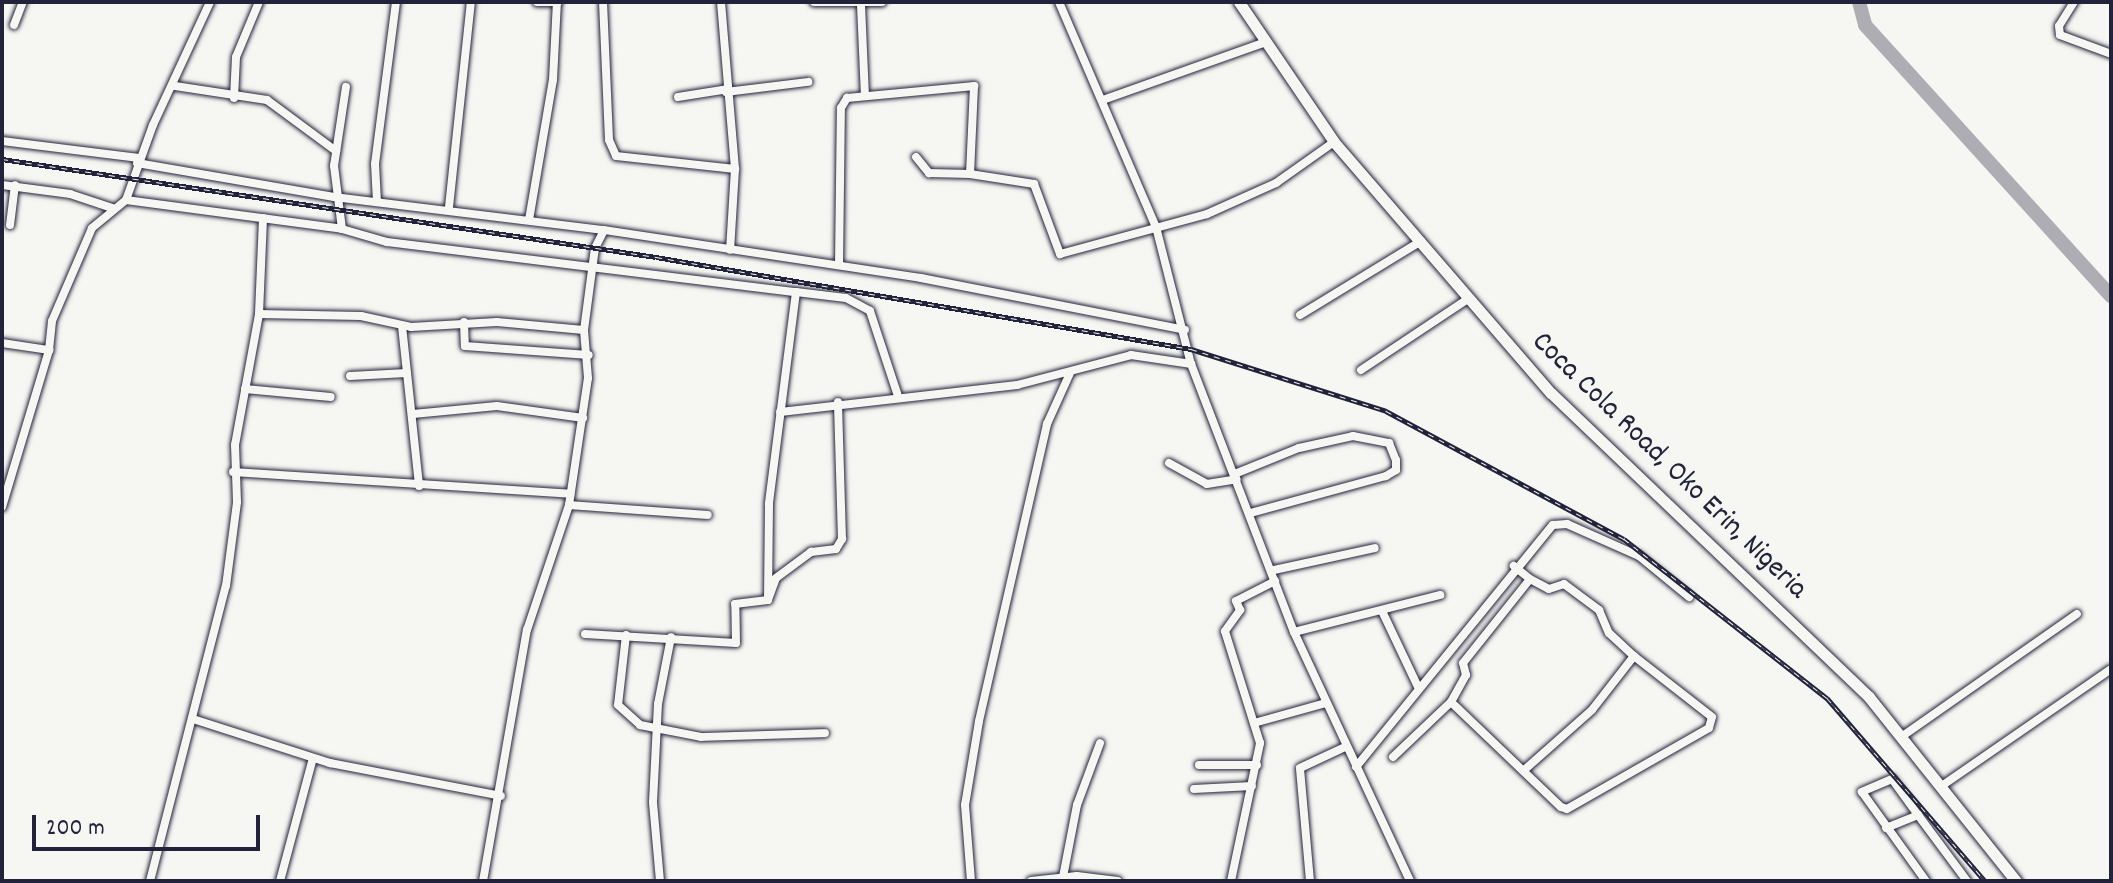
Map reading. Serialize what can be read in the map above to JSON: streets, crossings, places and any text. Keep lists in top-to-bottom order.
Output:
{
  "streets": {
    "street": ["Coca Cola Road, Oko Erin, Nigeria"]
  },
  "scale_bar": "200 m"
}
